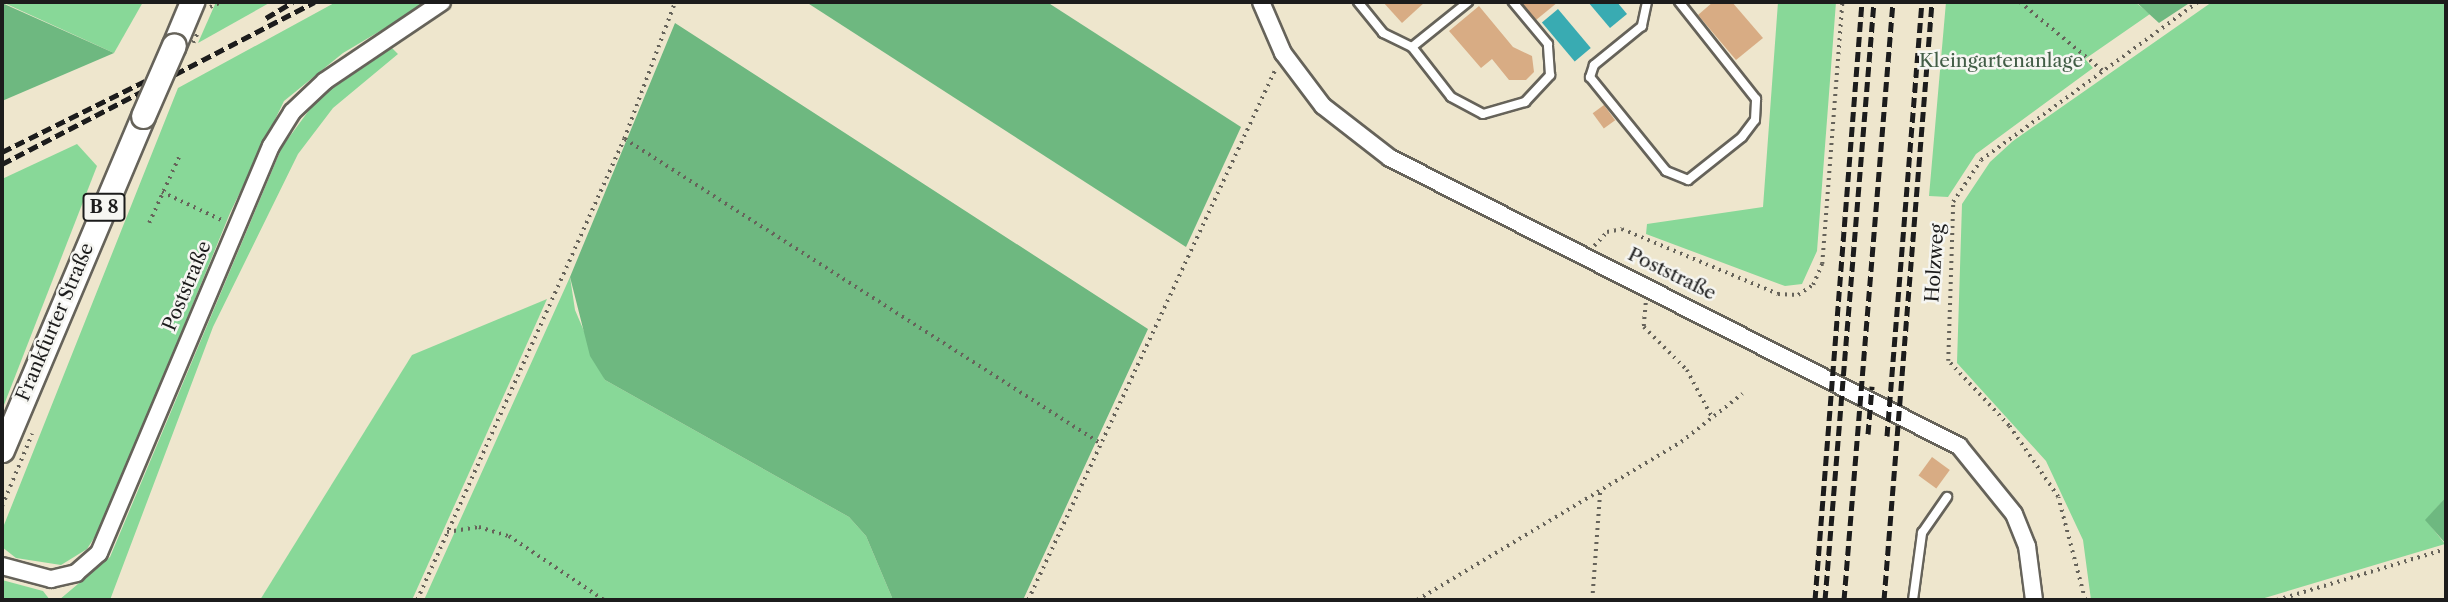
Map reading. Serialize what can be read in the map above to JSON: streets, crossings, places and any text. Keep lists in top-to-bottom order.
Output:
{
  "streets": {
    "main road": ["B 8", "Frankfurter Straße"],
    "street": ["Poststraße"],
    "path": ["Holzweg"]
  },
  "parks": ["Kleingartenanlage"]
}
